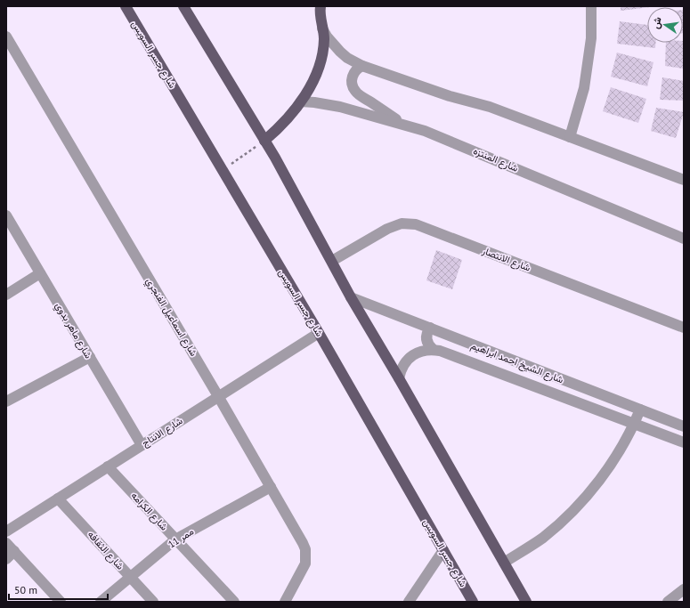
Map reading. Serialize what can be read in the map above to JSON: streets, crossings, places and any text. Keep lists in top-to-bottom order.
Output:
{
  "streets": {
    "main road": ["شارع جسر السويس"],
    "street": [
      "شارع المنتزه",
      "شارع الانتصار",
      "شارع اسماعيل الفنجري",
      "شارع ماهر بدوي",
      "شارع الشيخ احمد ابراهيم",
      "شارع الانتاج",
      "شارع الكرامه",
      "ممر 11",
      "شارع الثقافه"
    ]
  },
  "crossings": [
    ["شارع جسر السويس", "شارع الانتاج"],
    ["شارع اسماعيل الفنجري", "شارع الانتاج"],
    ["شارع اسماعيل الفنجري", "ممر 11"],
    ["شارع ماهر بدوي", "شارع الانتاج"],
    ["شارع الانتاج", "شارع الكرامه"],
    ["شارع الانتاج", "شارع الثقافه"],
    ["شارع الكرامه", "ممر 11"],
    ["ممر 11", "شارع الثقافه"]
  ],
  "scale_bar": "50 m",
  "north": "left"
}
